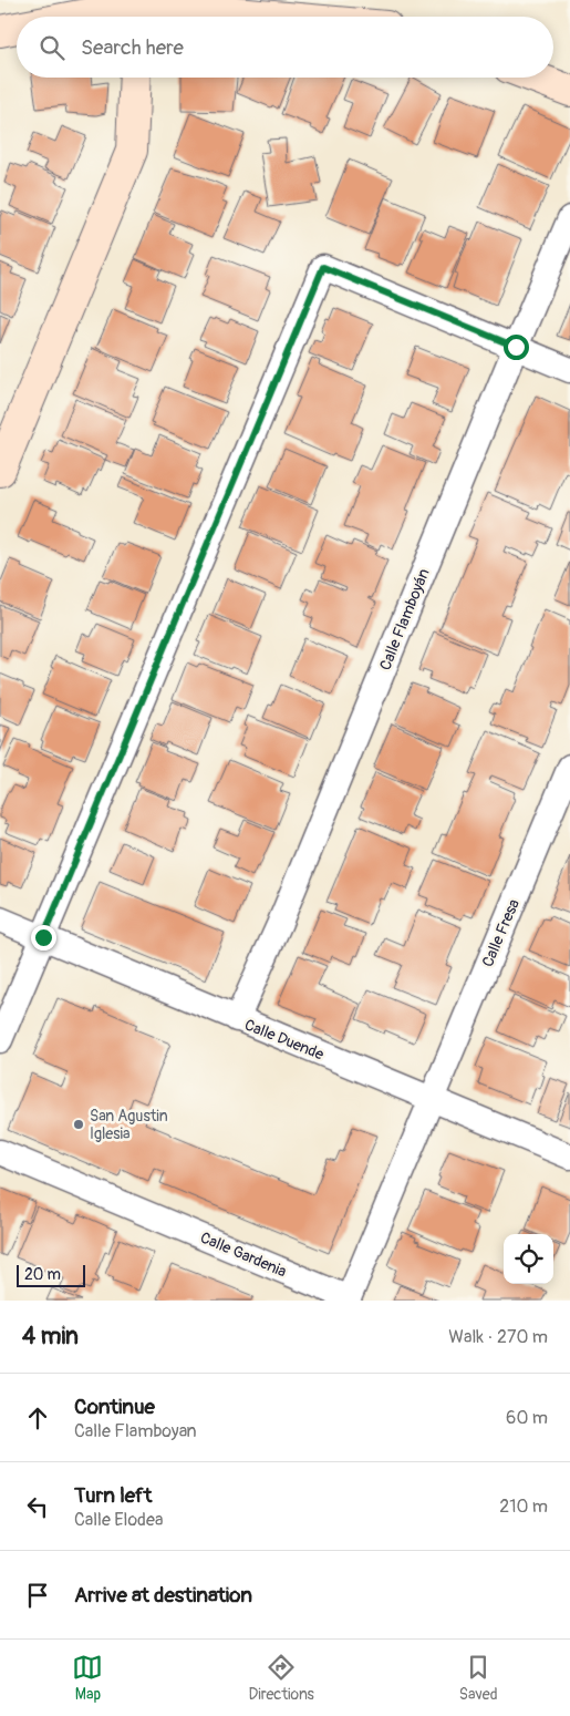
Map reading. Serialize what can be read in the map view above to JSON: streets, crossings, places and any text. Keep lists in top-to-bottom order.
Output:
{
  "streets": {
    "street": [
      "Calle Flamboyán",
      "Calle Fresa",
      "Calle Duende",
      "Calle Gardenia"
    ]
  },
  "crossings": [
    ["Calle Flamboyán", "Calle Duende"],
    ["Calle Fresa", "Calle Duende"],
    ["Calle Fresa", "Calle Gardenia"],
    ["Calle Duende", "Calle Gardenia"]
  ],
  "places": ["San Agustin Iglesia"],
  "scale_bar": "20 m",
  "page": {
    "search": "Search here",
    "scale": "20 m",
    "heading": ["4 min", "Walk · 270 m"],
    "list": [
      ["Continue", "Calle Flamboyan", "60 m"],
      ["Turn left", "Calle Elodea", "210 m"],
      "Arrive at destination"
    ],
    "nav": ["Map", "Directions", "Saved"]
  }
}
